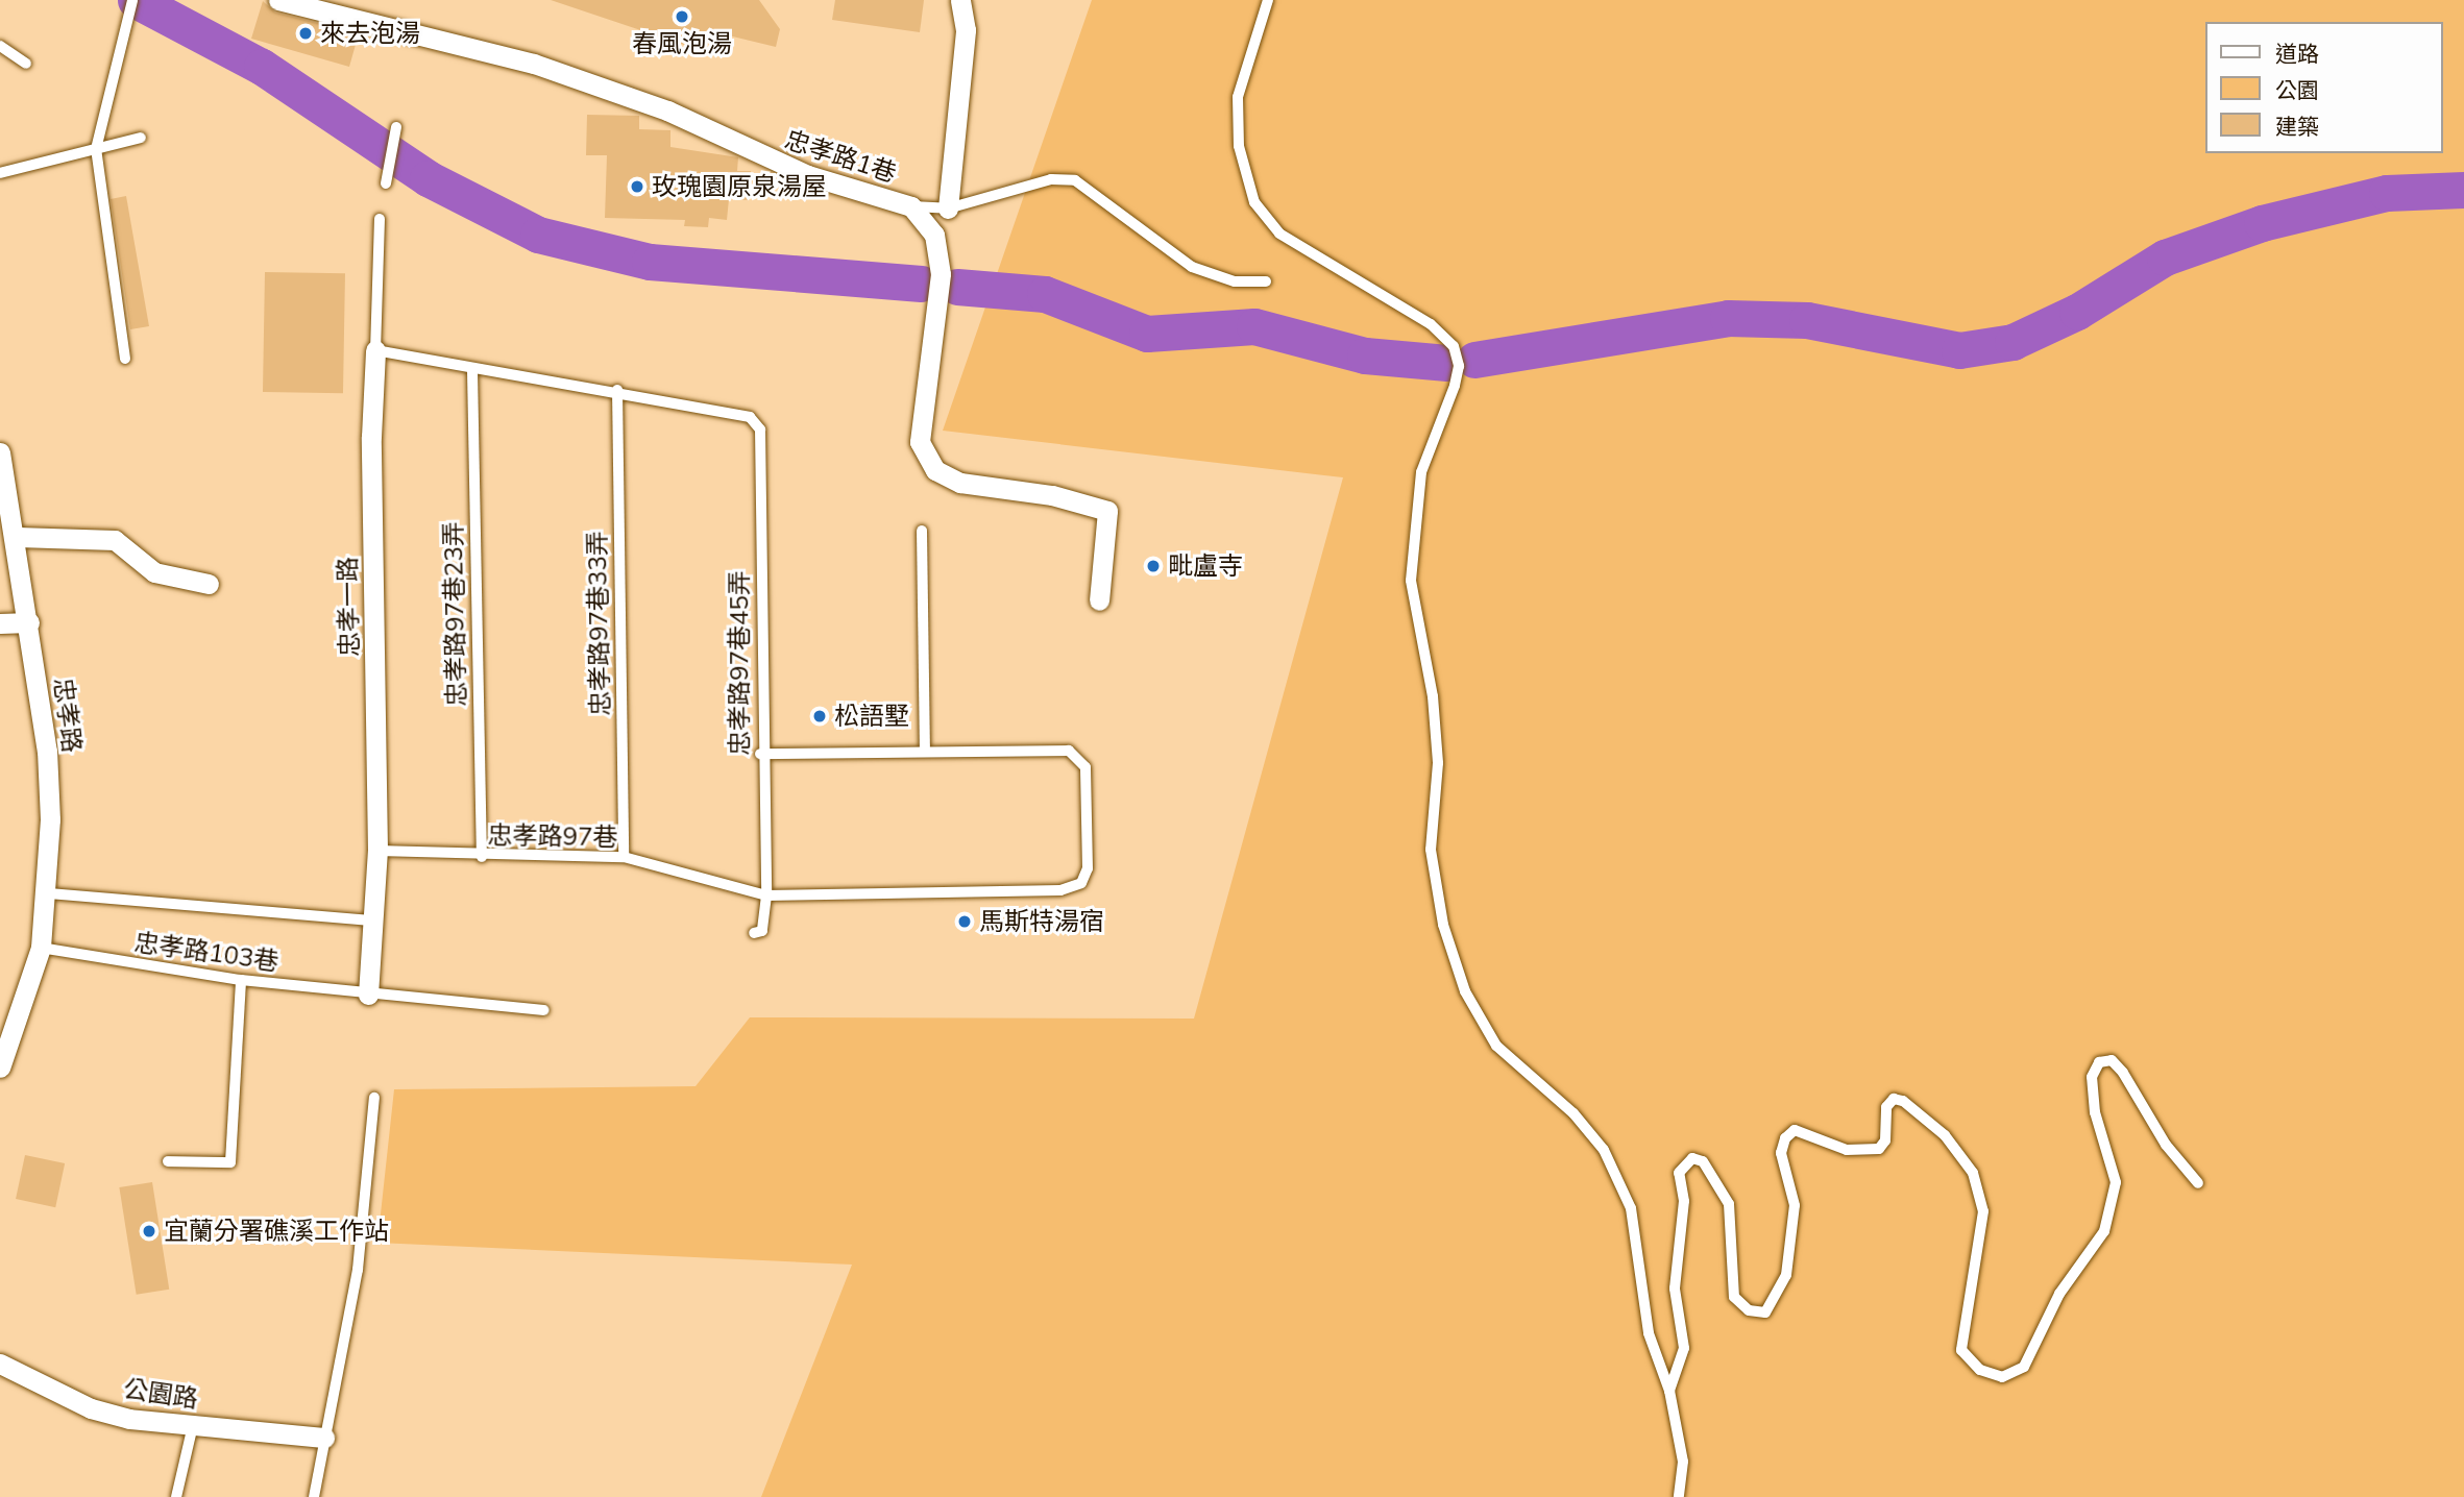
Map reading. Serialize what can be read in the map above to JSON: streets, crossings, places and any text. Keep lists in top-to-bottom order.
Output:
{
  "streets": {
    "street": [
      "忠孝路1巷",
      "忠孝一路",
      "忠孝路",
      "公園路"
    ],
    "lane": [
      "忠孝路97巷23弄",
      "忠孝路97巷33弄",
      "忠孝路97巷45弄",
      "忠孝路97巷",
      "忠孝路103巷"
    ]
  },
  "crossings": [
    ["忠孝一路", "忠孝路97巷"],
    ["忠孝一路", "忠孝路103巷"],
    ["忠孝路97巷23弄", "忠孝路97巷"],
    ["忠孝路97巷33弄", "忠孝路97巷45弄"],
    ["忠孝路97巷33弄", "忠孝路97巷"],
    ["忠孝路97巷45弄", "忠孝路97巷"],
    ["忠孝路", "忠孝路103巷"]
  ],
  "places": [
    "春風泡湯",
    "來去泡湯",
    "玫瑰園原泉湯屋",
    "毗盧寺",
    "松語墅",
    "馬斯特湯宿",
    "宜蘭分署礁溪工作站"
  ],
  "legend": ["道路", "公園", "建築"]
}
